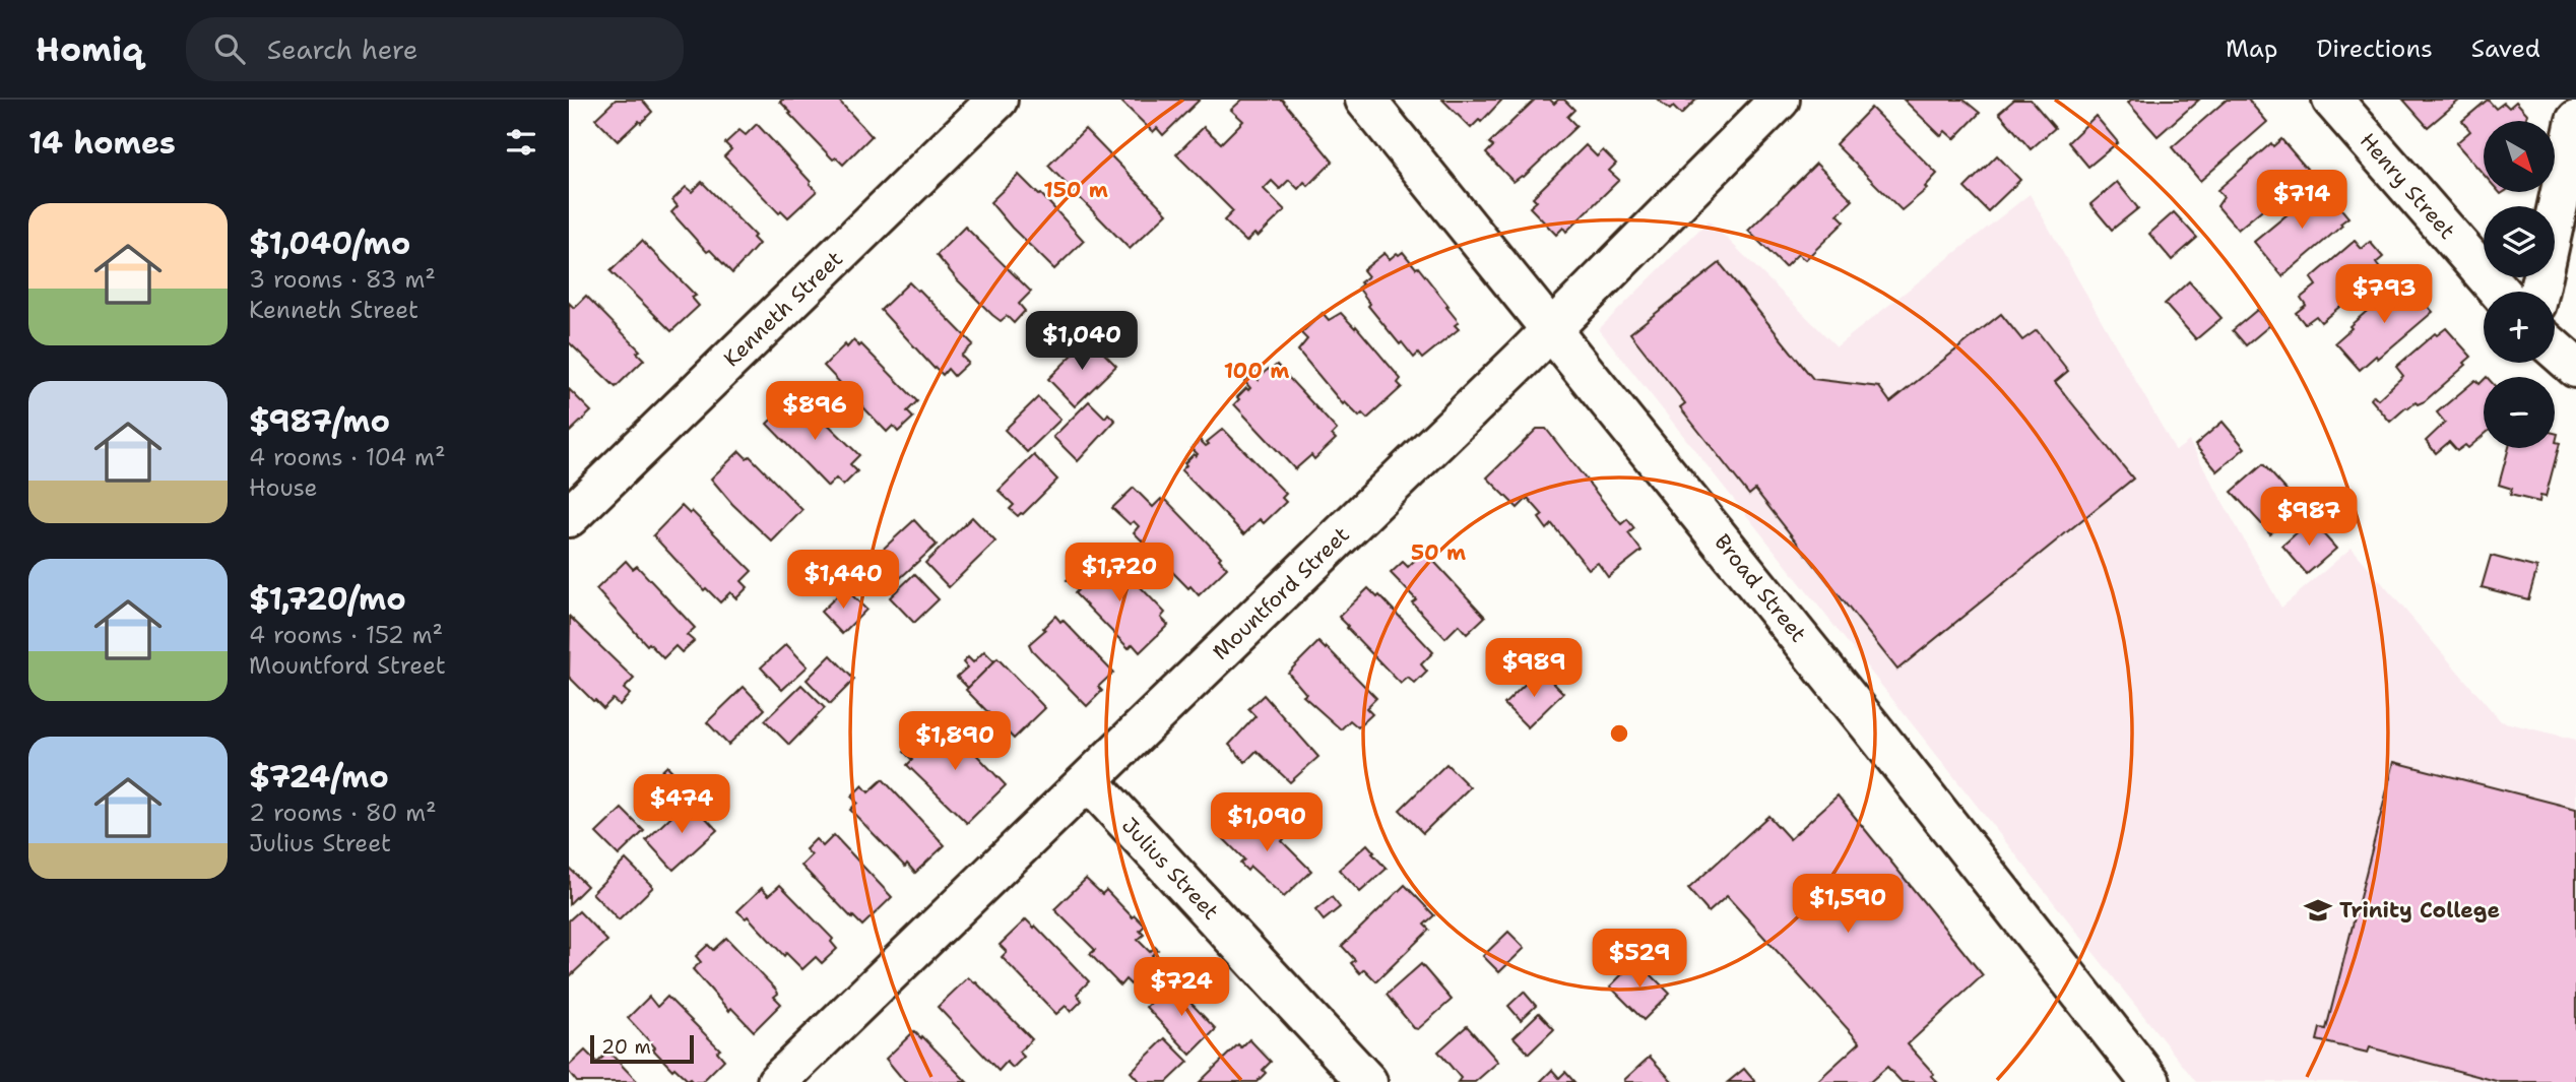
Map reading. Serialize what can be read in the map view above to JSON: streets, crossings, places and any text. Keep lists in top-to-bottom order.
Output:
{
  "streets": {
    "street": [
      "Henry Street",
      "Kenneth Street",
      "Broad Street",
      "Mountford Street",
      "Julius Street"
    ]
  },
  "crossings": [
    ["Broad Street", "Mountford Street"],
    ["Mountford Street", "Julius Street"]
  ],
  "places": {
    "school or university": ["Trinity College"]
  },
  "scale_bar": "20 m",
  "north": "bottom right",
  "page": {
    "header": "Homiq",
    "search": "Search here",
    "nav": ["Map", "Directions", "Saved"],
    "heading": "14 homes",
    "map_buttons": ["+", "−"],
    "price": [
      "$714",
      "$793",
      "$1,040",
      "$896",
      "$987",
      "$1,720",
      "$1,440",
      "$989",
      "$1,890",
      "$474",
      "$1,090",
      "$1,590",
      "$529",
      "$724"
    ],
    "list": [
      {
        "name": "$1,040/mo",
        "note": "3 rooms · 83 m² · Kenneth Street"
      },
      {
        "name": "$987/mo",
        "note": "4 rooms · 104 m² · House"
      },
      {
        "name": "$1,720/mo",
        "note": "4 rooms · 152 m² · Mountford Street"
      },
      {
        "name": "$724/mo",
        "note": "2 rooms · 80 m² · Julius Street"
      }
    ],
    "scale": "20 m"
  },
  "rings": ["150 m", "100 m", "50 m"]
}
